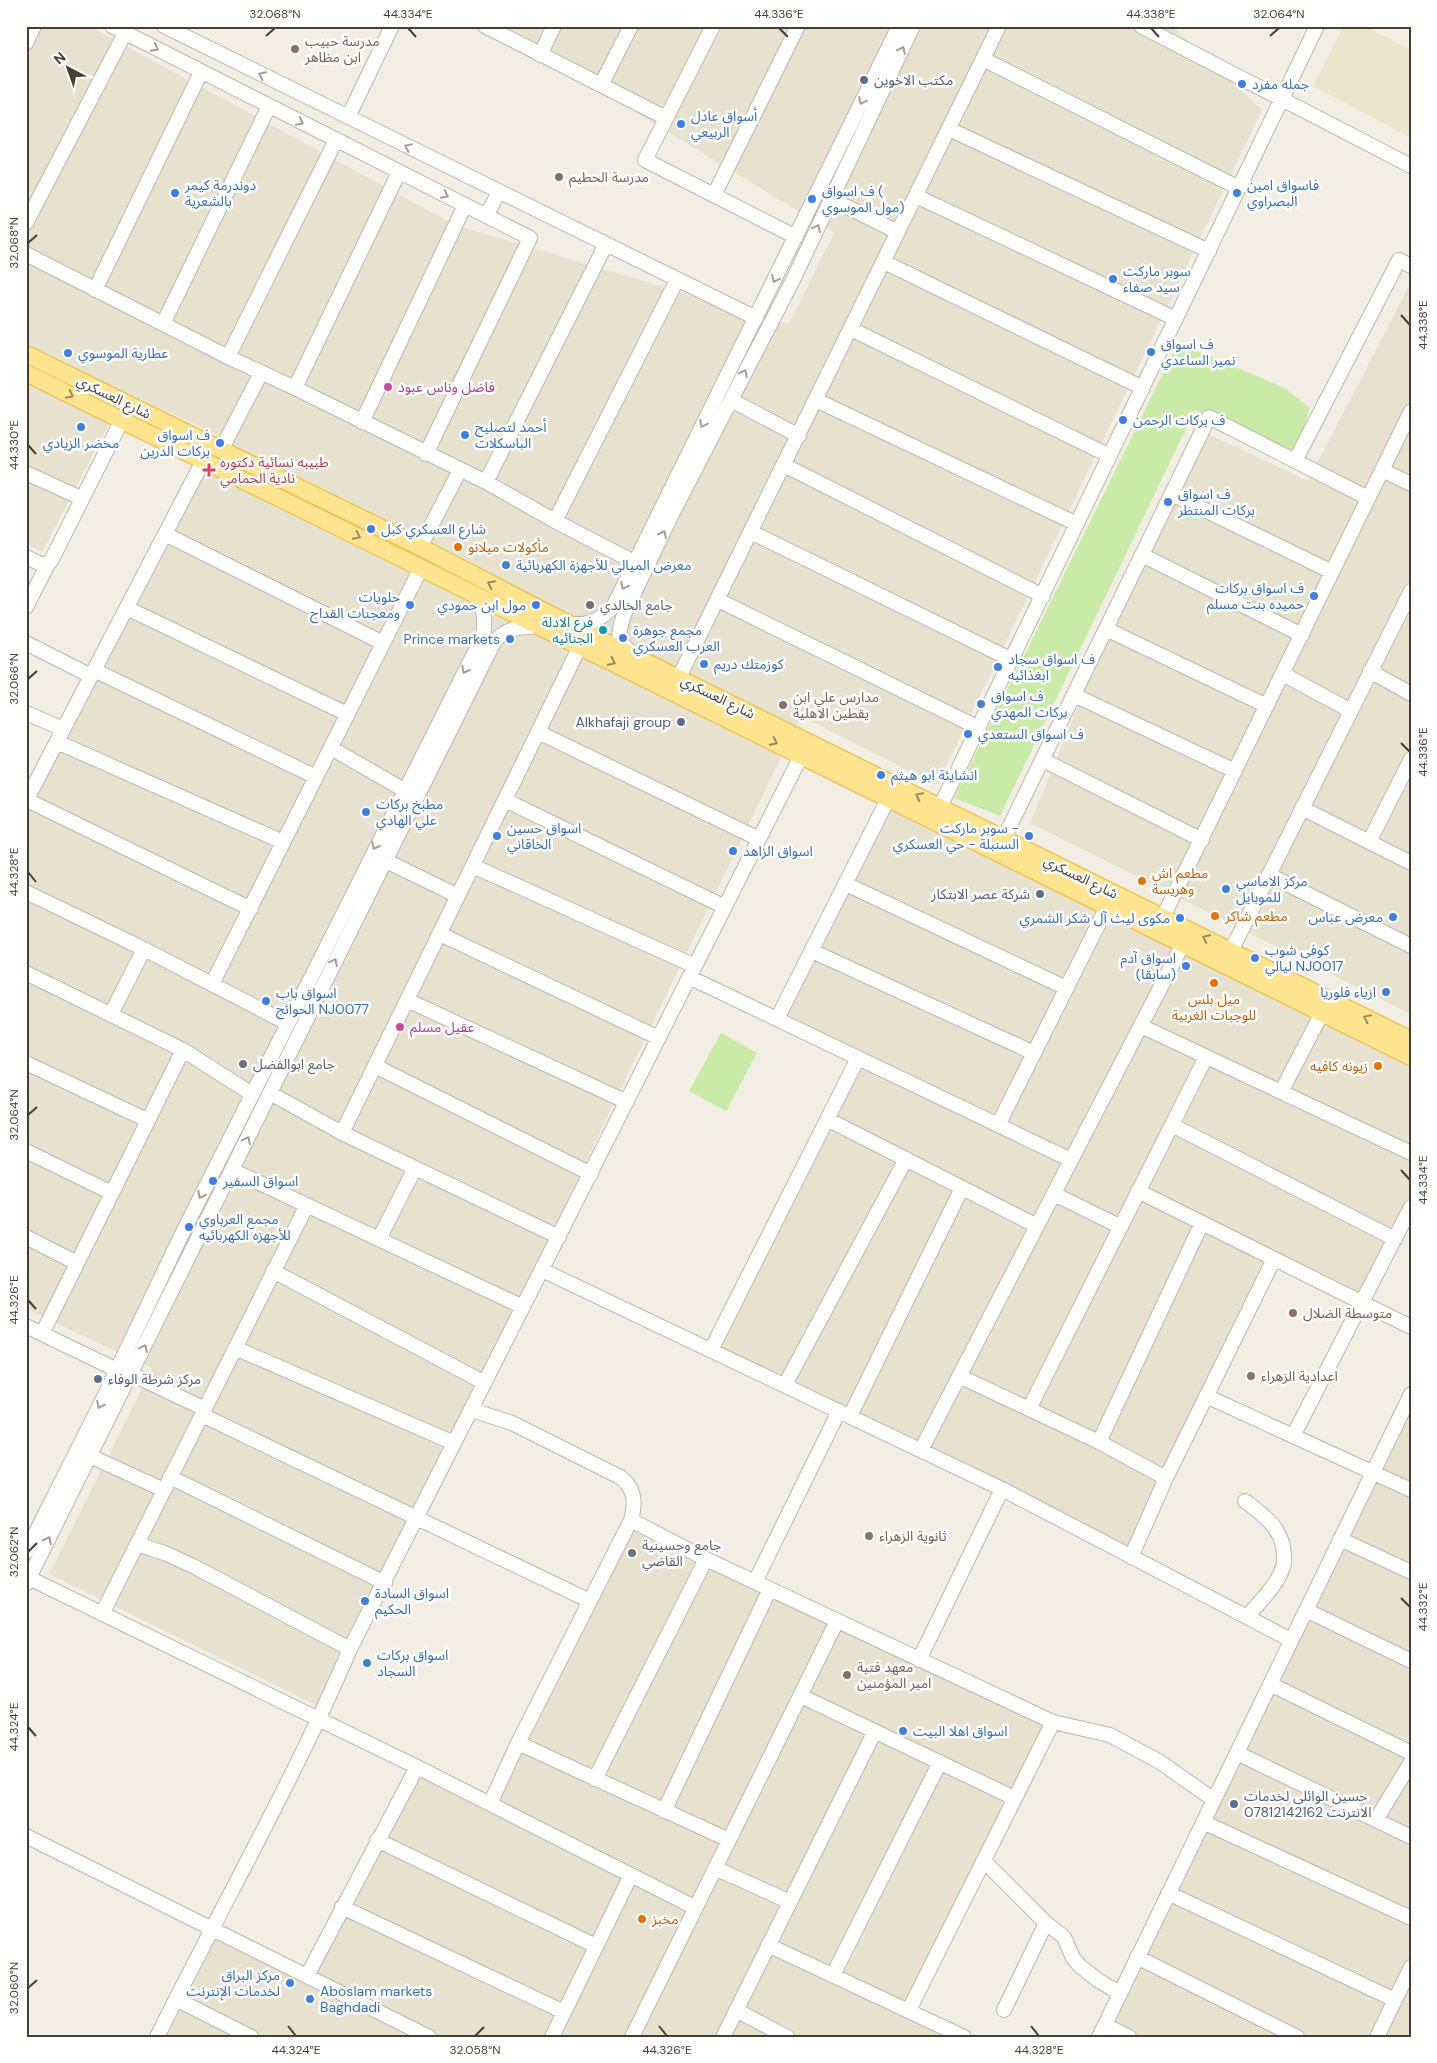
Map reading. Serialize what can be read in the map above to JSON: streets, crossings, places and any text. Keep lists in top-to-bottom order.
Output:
{
  "streets": {
    "main road": ["شارع العسكري"]
  },
  "places": {
    "other": [
      "مدرسة حبيب ابن مظاهر",
      "مكتب الاخوين",
      "جمله مفرد",
      "أسواق عادل الربيعي",
      "مدرسة الحطيم",
      "دوندرمة كيمر بالشعرية",
      "فاسواق امين البصراوي",
      "ف اسواق ( مول الموسوي)",
      "سوبر ماركت سيد صفاء",
      "ف اسواق نمير الساعدي",
      "عطارية الموسوي",
      "فاضل وناس عبود",
      "ف بركات الرحمن",
      "مخضر الزيادي",
      "أحمد لتصليح الباسكلات",
      "ف اسواق بركات الدرين",
      "ف اسواق بركات المنتظر",
      "شارع العسكري كبل",
      "مأكولات ميلانو",
      "معرض الميالي للأجهزة الكهربائية",
      "ف اسواق بركات حميده بنت مسلم",
      "حلويات ومعجنات القداح",
      "مول ابن حمودي",
      "جامع الخالدي",
      "فرع الادلة الجنائيه",
      "مجمع جوهرة العرب العسكري",
      "Prince markets",
      "كوزمتك دريم",
      "ف اسواق سجاد ابغذائيه",
      "ف اسواق بركات المهدي",
      "مدارس علي ابن يقطين الاهلية",
      "Alkhafaji group",
      "ف اسواق الستعدي",
      "انشايئة ابو هيثم",
      "مطبخ بركات علي الهادي",
      "اسواق حسين الخاقاني",
      "سوبر ماركت - السنبلة - حي العسكري",
      "اسواق الزاهد",
      "مطعم اش وهريسة",
      "مركز الاماسي للموبايل",
      "شركة عصر الابتكار",
      "مطعم شاكر",
      "معرض عباس",
      "مكوى ليث آل شكر الشمري",
      "كوفي شوب ليالي NJ0017",
      "اسواق آدم (سابقا)",
      "ميل بلس للوجبات الغربية",
      "ازياء فلوريا",
      "اسواق باب الحوائج NJ0077",
      "عقيل مسلم",
      "جامع ابوالفضل",
      "زيونه كافيه",
      "اسواق السفير",
      "مجمع العرباوي للأجهزه الكهربائيه",
      "متوسطة الضلال",
      "اعدادية الزهراء",
      "مركز شرطة الوفاء",
      "ثانوية الزهراء",
      "جامع وحسينية القاضي",
      "اسواق السادة الحكيم",
      "اسواق بركات السجاد",
      "معهد فتية امير المؤمنين",
      "اسواق اهلا البيت",
      "حسين الوائلي لخدمات الانترنت 07812142162",
      "مخبز",
      "مركز البراق لخدمات الإنترنت",
      "Aboslam markets Baghdadi"
    ],
    "health": ["طبيبه نسائية دكتوره نادية الحمامي"]
  },
  "north": "top left",
  "coordinates": [
    "32.068°N",
    "44.334°E",
    "44.336°E",
    "44.338°E",
    "32.064°N",
    "44.330°E",
    "32.066°N",
    "44.328°E",
    "44.326°E",
    "32.062°N",
    "44.332°E",
    "44.324°E",
    "32.060°N",
    "32.058°N"
  ]
}
